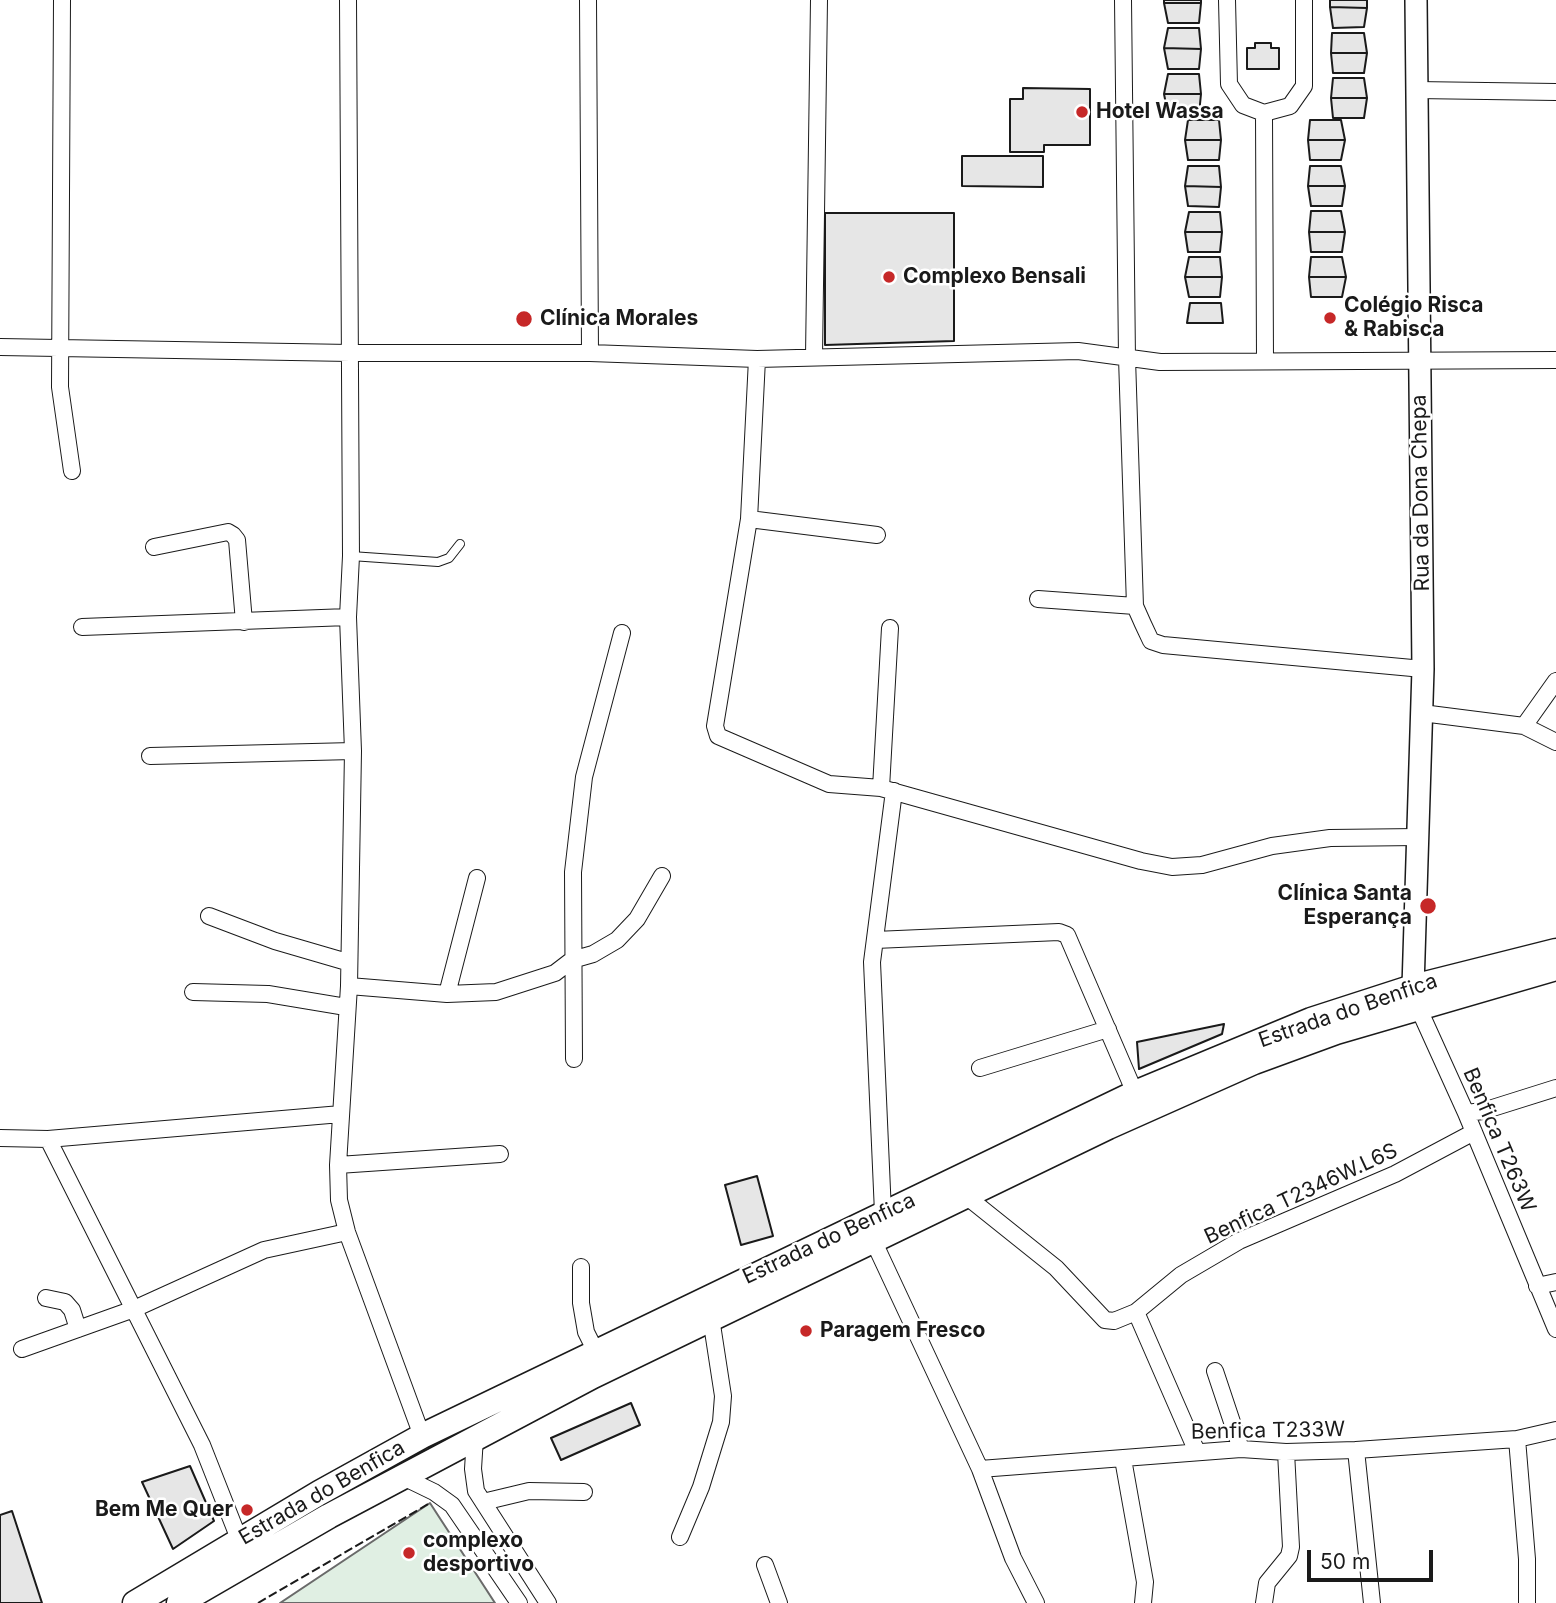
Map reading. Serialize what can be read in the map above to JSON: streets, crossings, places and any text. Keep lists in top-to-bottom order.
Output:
{
  "streets": {
    "highway": ["Estrada do Benfica"],
    "main road": ["Rua da Dona Chepa"],
    "street": ["Benfica T263W", "Benfica T2346W.L6S", "Benfica T233W"]
  },
  "crossings": [
    ["Rua da Dona Chepa", "Estrada do Benfica"],
    ["Rua da Dona Chepa", "Benfica T263W"],
    ["Estrada do Benfica", "Benfica T263W"],
    ["Estrada do Benfica", "Benfica T2346W.L6S"],
    ["Benfica T263W", "Benfica T2346W.L6S"]
  ],
  "places": [
    "Hotel Wassa",
    "Complexo Bensali",
    "Colégio Risca & Rabisca",
    "Clínica Morales",
    "Clínica Santa Esperança",
    "Paragem Fresco",
    "Bem Me Quer",
    "complexo desportivo"
  ],
  "scale_bar": "50 m"
}
